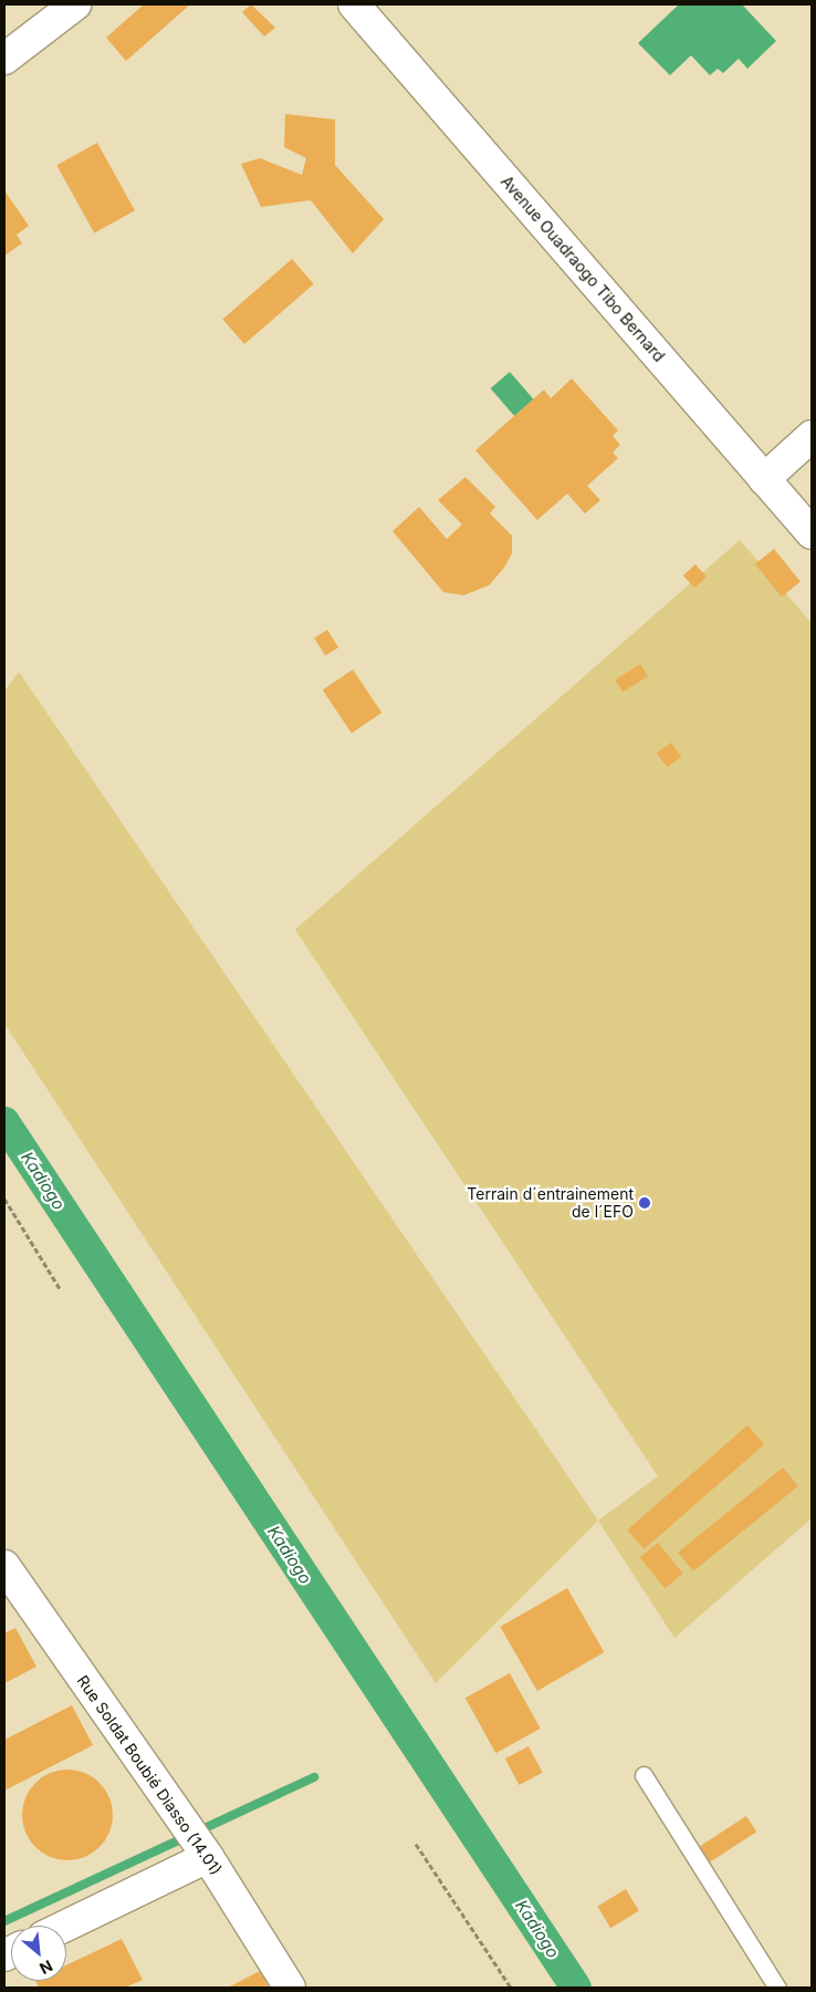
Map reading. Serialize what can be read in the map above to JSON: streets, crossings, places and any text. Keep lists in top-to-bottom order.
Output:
{
  "streets": {
    "street": ["Avenue Ouadraogo Tibo Bernard", "Rue Soldat Boubié Diasso (14.01)"]
  },
  "water": ["Kadiogo"],
  "places": ["Terrain d´entrainement de l´EFO"],
  "north": "bottom right"
}
